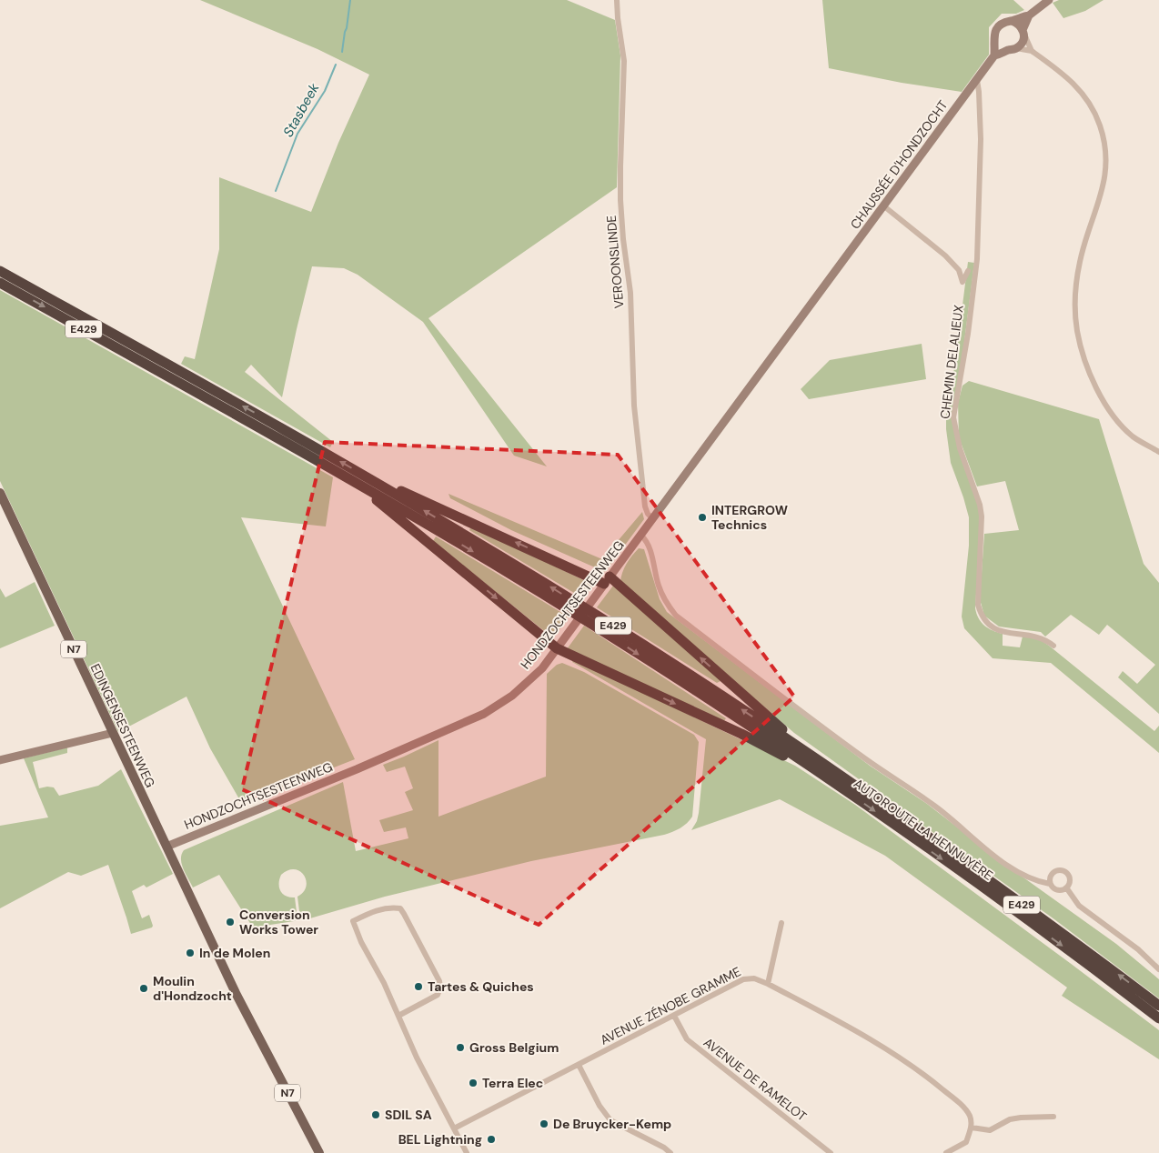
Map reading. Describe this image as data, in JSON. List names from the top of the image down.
{
  "streets": {
    "highway": ["E429", "AUTOROUTE LA HENNUYÈRE"],
    "main road": [
      "CHAUSSÉE D'HONDZOCHT",
      "HONDZOCHTSESTEENWEG",
      "N7",
      "EDINGENSESTEENWEG"
    ],
    "street": [
      "VEROONSLINDE",
      "CHEMIN DELALIEUX",
      "AVENUE ZÉNOBE GRAMME",
      "AVENUE DE RAMELOT"
    ]
  },
  "crossings": [
    ["CHAUSSÉE D'HONDZOCHT", "CHEMIN DELALIEUX"],
    ["CHAUSSÉE D'HONDZOCHT", "HONDZOCHTSESTEENWEG"],
    ["VEROONSLINDE", "HONDZOCHTSESTEENWEG"],
    ["E429", "AUTOROUTE LA HENNUYÈRE"],
    ["HONDZOCHTSESTEENWEG", "EDINGENSESTEENWEG"],
    ["AVENUE ZÉNOBE GRAMME", "AVENUE DE RAMELOT"]
  ],
  "water": ["Stasbeek"],
  "places": [
    "INTERGROW Technics",
    "Conversion Works Tower",
    "In de Molen",
    "Tartes & Quiches",
    "Moulin d'Hondzocht",
    "Gross Belgium",
    "Terra Elec",
    "SDIL SA",
    "De Bruycker-Kemp",
    "BEL Lightning"
  ]
}
